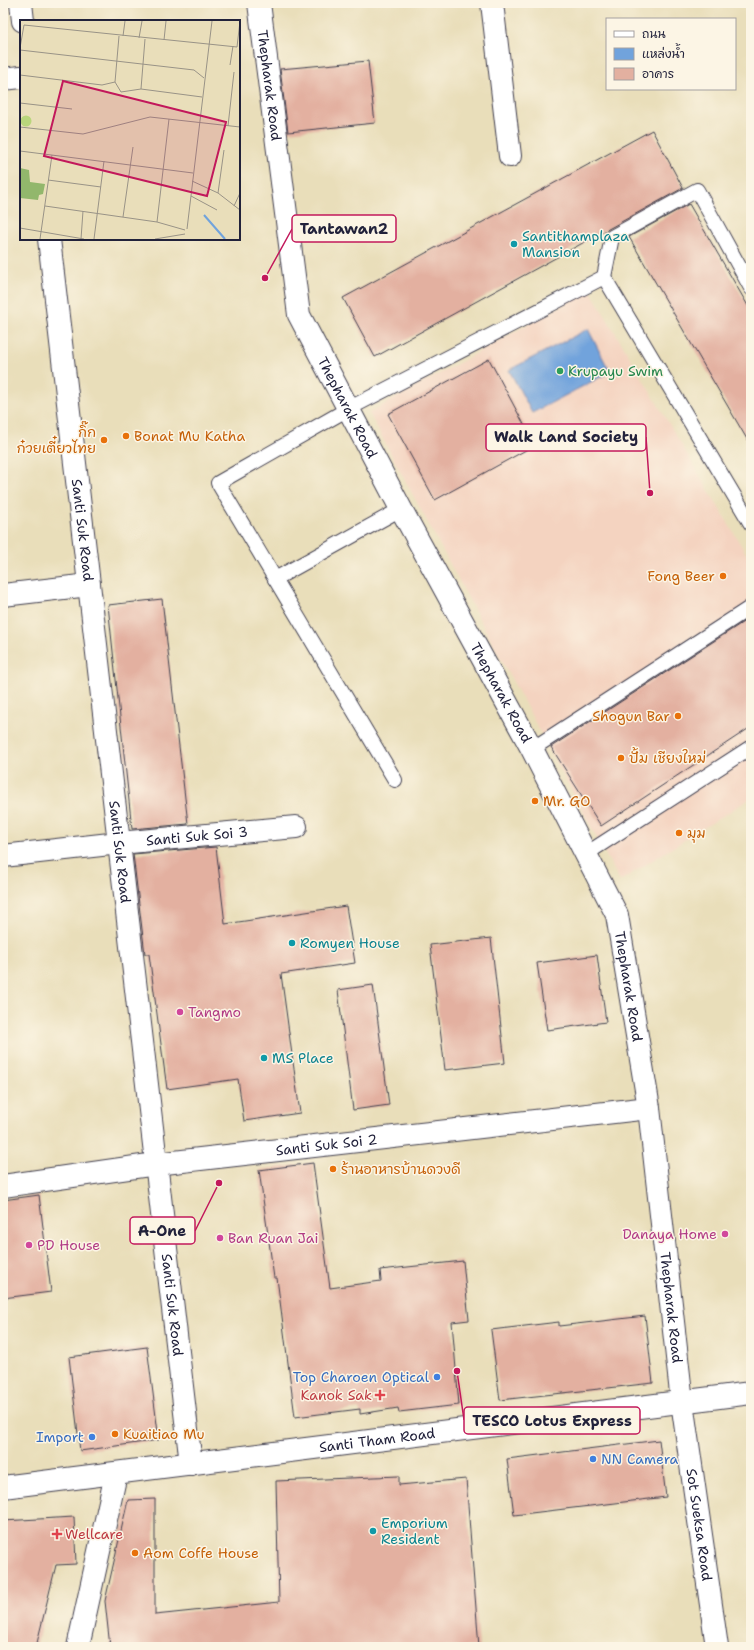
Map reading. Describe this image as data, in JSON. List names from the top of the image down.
{
  "streets": {
    "street": [
      "Thepharak Road",
      "Santi Suk Road",
      "Santi Suk Soi 3",
      "Santi Suk Soi 2",
      "Santi Tham Road",
      "Sot Sueksa Road"
    ]
  },
  "crossings": [
    ["Thepharak Road", "Santi Suk Soi 2"],
    ["Thepharak Road", "Santi Tham Road"],
    ["Thepharak Road", "Sot Sueksa Road"],
    ["Santi Suk Road", "Santi Suk Soi 3"],
    ["Santi Suk Road", "Santi Suk Soi 2"],
    ["Santi Suk Road", "Santi Tham Road"],
    ["Santi Tham Road", "Sot Sueksa Road"]
  ],
  "places": {
    "other": [
      "Santithamplaza Mansion",
      "Tantawan2",
      "Krupayu Swim",
      "Bonat Mu Katha",
      "กิ๊ก ก๋วยเตี๋ยวไทย",
      "Walk Land Society",
      "Fong Beer",
      "Shogun Bar",
      "ปั้ม เชียงใหม่",
      "Mr. GO",
      "มุม",
      "Romyen House",
      "Tangmo",
      "MS Place",
      "ร้านอาหารบ้านดวงดี",
      "A-One",
      "Danaya Home",
      "Ban Ruan Jai",
      "PD House",
      "TESCO Lotus Express",
      "Top Charoen Optical",
      "Kuaitiao Mu",
      "Import",
      "NN Camera",
      "Emporium Resident",
      "Aom Coffe House"
    ],
    "health": ["Kanok Sak", "Wellcare"]
  },
  "legend": ["ถนน", "แหล่งน้ำ", "อาคาร"]
}
